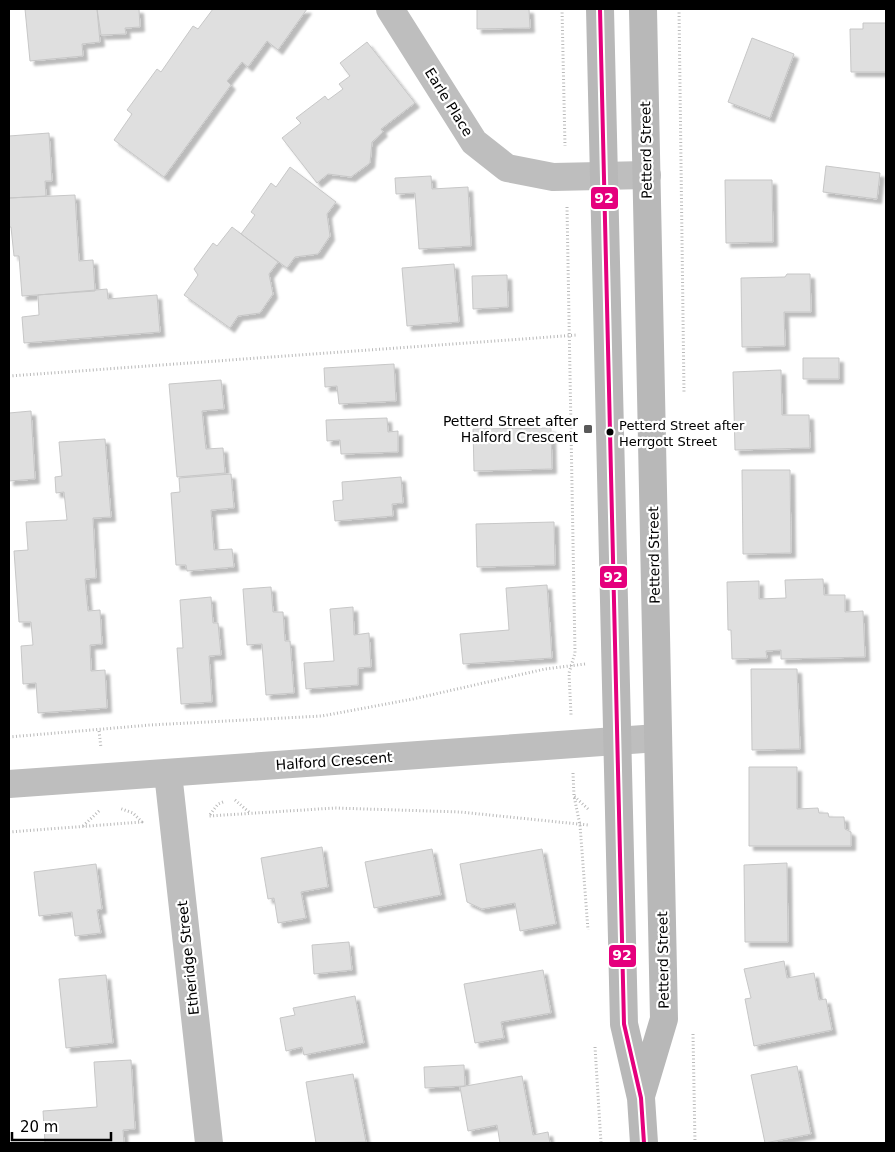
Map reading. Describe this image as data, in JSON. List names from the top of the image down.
{
  "streets": {
    "street": [
      "Earle Place",
      "Petterd Street",
      "Halford Crescent",
      "Etheridge Street"
    ]
  },
  "crossings": [
    ["Earle Place", "Petterd Street"],
    ["Petterd Street", "Halford Crescent"],
    ["Halford Crescent", "Etheridge Street"]
  ],
  "places": {
    "transit": ["Petterd Street after Halford Crescent"],
    "other": ["Petterd Street after Herrgott Street"]
  },
  "lines": ["transit line 92"],
  "scale_bar": "20 m"
}
